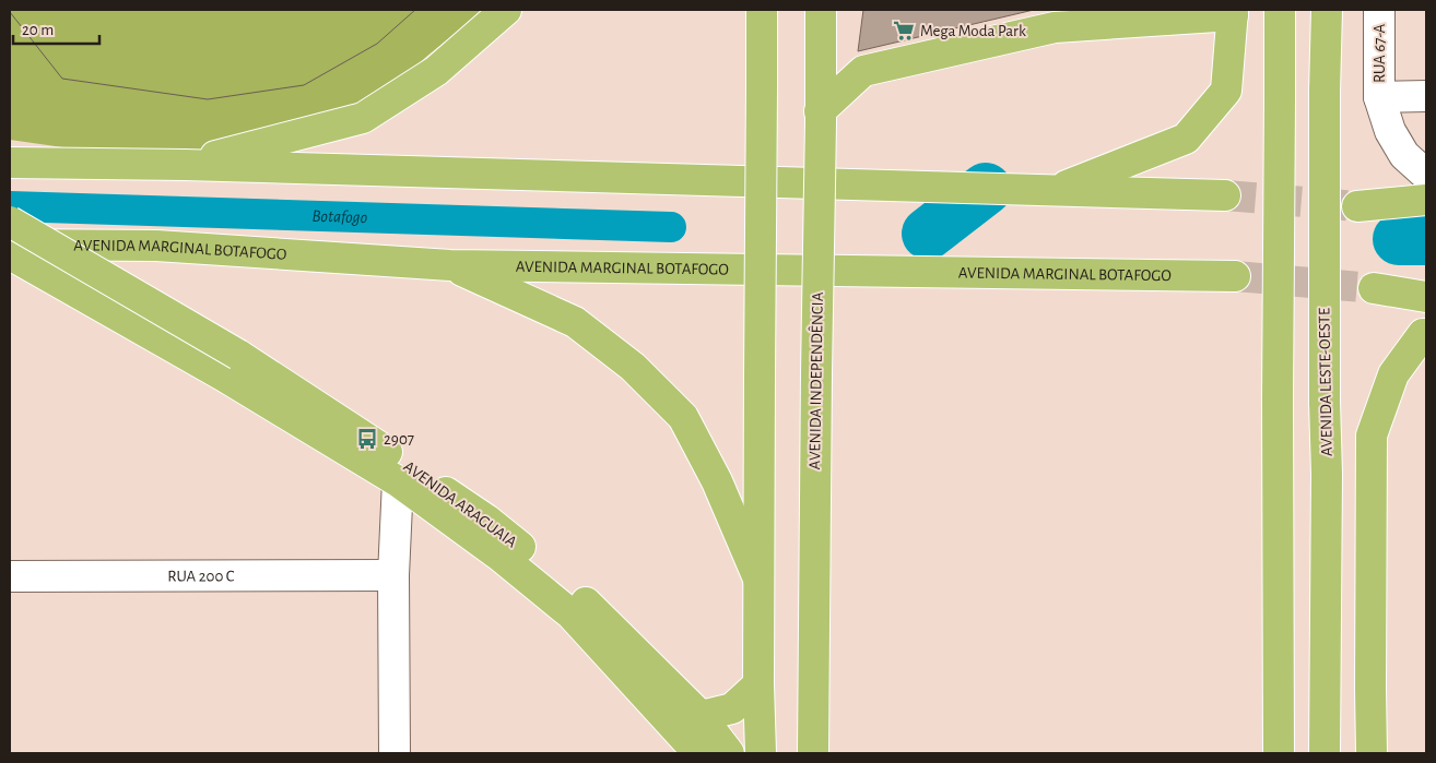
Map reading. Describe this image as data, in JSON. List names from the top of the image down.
{
  "streets": {
    "main road": [
      "AVENIDA MARGINAL BOTAFOGO",
      "AVENIDA INDEPENDÊNCIA",
      "AVENIDA LESTE-OESTE",
      "AVENIDA ARAGUAIA"
    ],
    "street": ["RUA 67-A", "RUA 200 C"]
  },
  "water": ["Botafogo"],
  "places": {
    "supermarket": ["Mega Moda Park"],
    "bus stop": ["2907"]
  },
  "scale_bar": "20 m"
}
